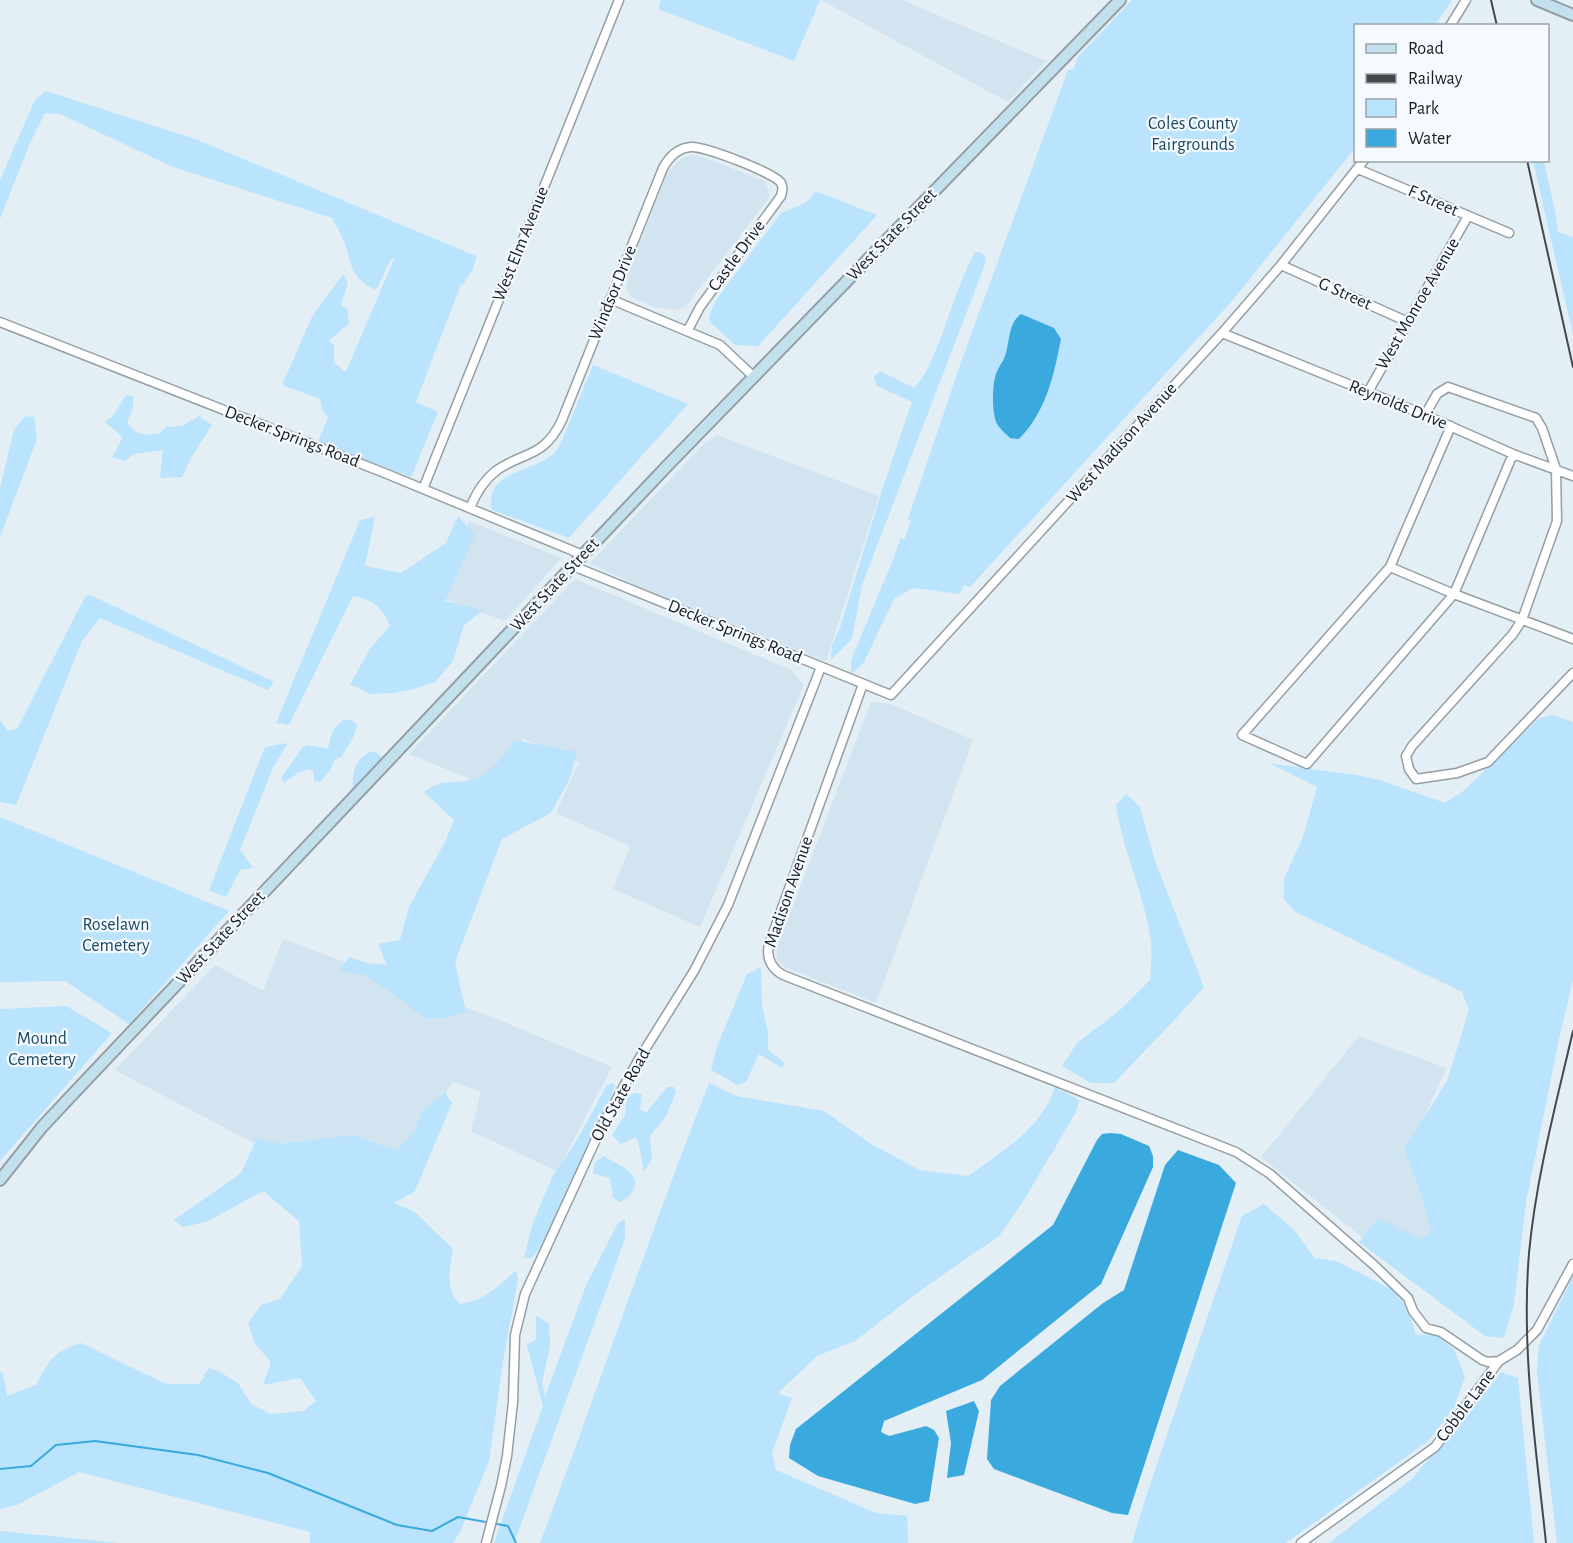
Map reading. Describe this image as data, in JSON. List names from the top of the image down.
{
  "streets": {
    "street": [
      "F Street",
      "West State Street",
      "West Elm Avenue",
      "Castle Drive",
      "Windsor Drive",
      "G Street",
      "West Monroe Avenue",
      "Reynolds Drive",
      "Decker Springs Road",
      "West Madison Avenue",
      "Madison Avenue",
      "Old State Road",
      "Cobble Lane"
    ]
  },
  "crossings": [
    ["F Street", "West Monroe Avenue"],
    ["F Street", "West Madison Avenue"],
    ["West State Street", "Decker Springs Road"],
    ["West Elm Avenue", "Decker Springs Road"],
    ["Castle Drive", "Windsor Drive"],
    ["Windsor Drive", "Decker Springs Road"],
    ["G Street", "West Monroe Avenue"],
    ["G Street", "West Madison Avenue"],
    ["West Monroe Avenue", "Reynolds Drive"],
    ["Reynolds Drive", "West Madison Avenue"],
    ["Decker Springs Road", "West Madison Avenue"],
    ["Decker Springs Road", "Madison Avenue"],
    ["Decker Springs Road", "Old State Road"],
    ["West Madison Avenue", "Madison Avenue"],
    ["Madison Avenue", "Cobble Lane"]
  ],
  "parks": ["Coles County Fairgrounds", "Roselawn Cemetery", "Mound Cemetery"],
  "legend": [
    "Road",
    "Railway",
    "Park",
    "Water"
  ]
}
